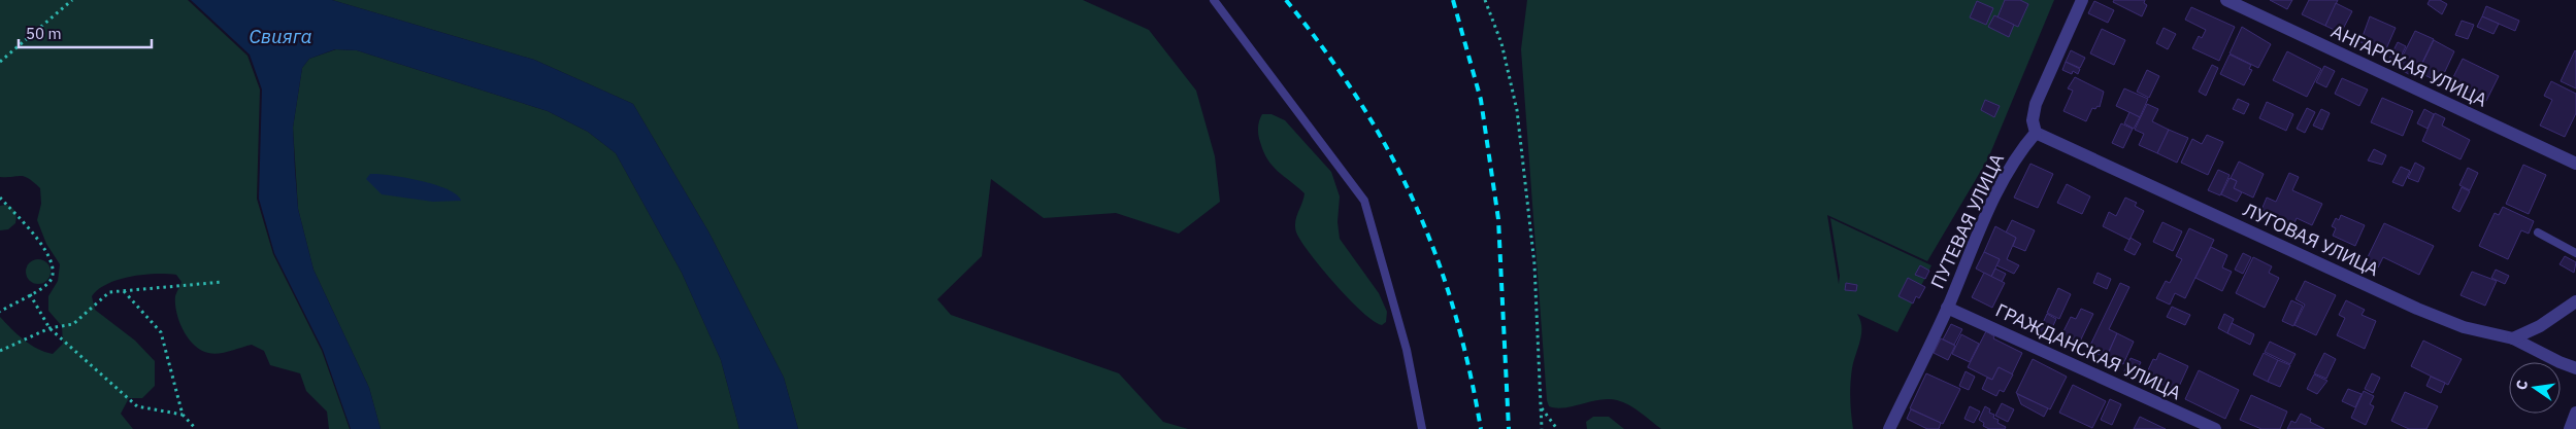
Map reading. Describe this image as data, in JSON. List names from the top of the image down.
{
  "streets": {
    "street": [
      "АНГАРСКАЯ УЛИЦА",
      "ПУТЕВАЯ УЛИЦА",
      "ЛУГОВАЯ УЛИЦА",
      "ГРАЖДАНСКАЯ УЛИЦА"
    ]
  },
  "crossings": [
    ["ПУТЕВАЯ УЛИЦА", "ЛУГОВАЯ УЛИЦА"],
    ["ПУТЕВАЯ УЛИЦА", "ГРАЖДАНСКАЯ УЛИЦА"]
  ],
  "water": ["Свияга"],
  "scale_bar": "50 m",
  "north": "left"
}
